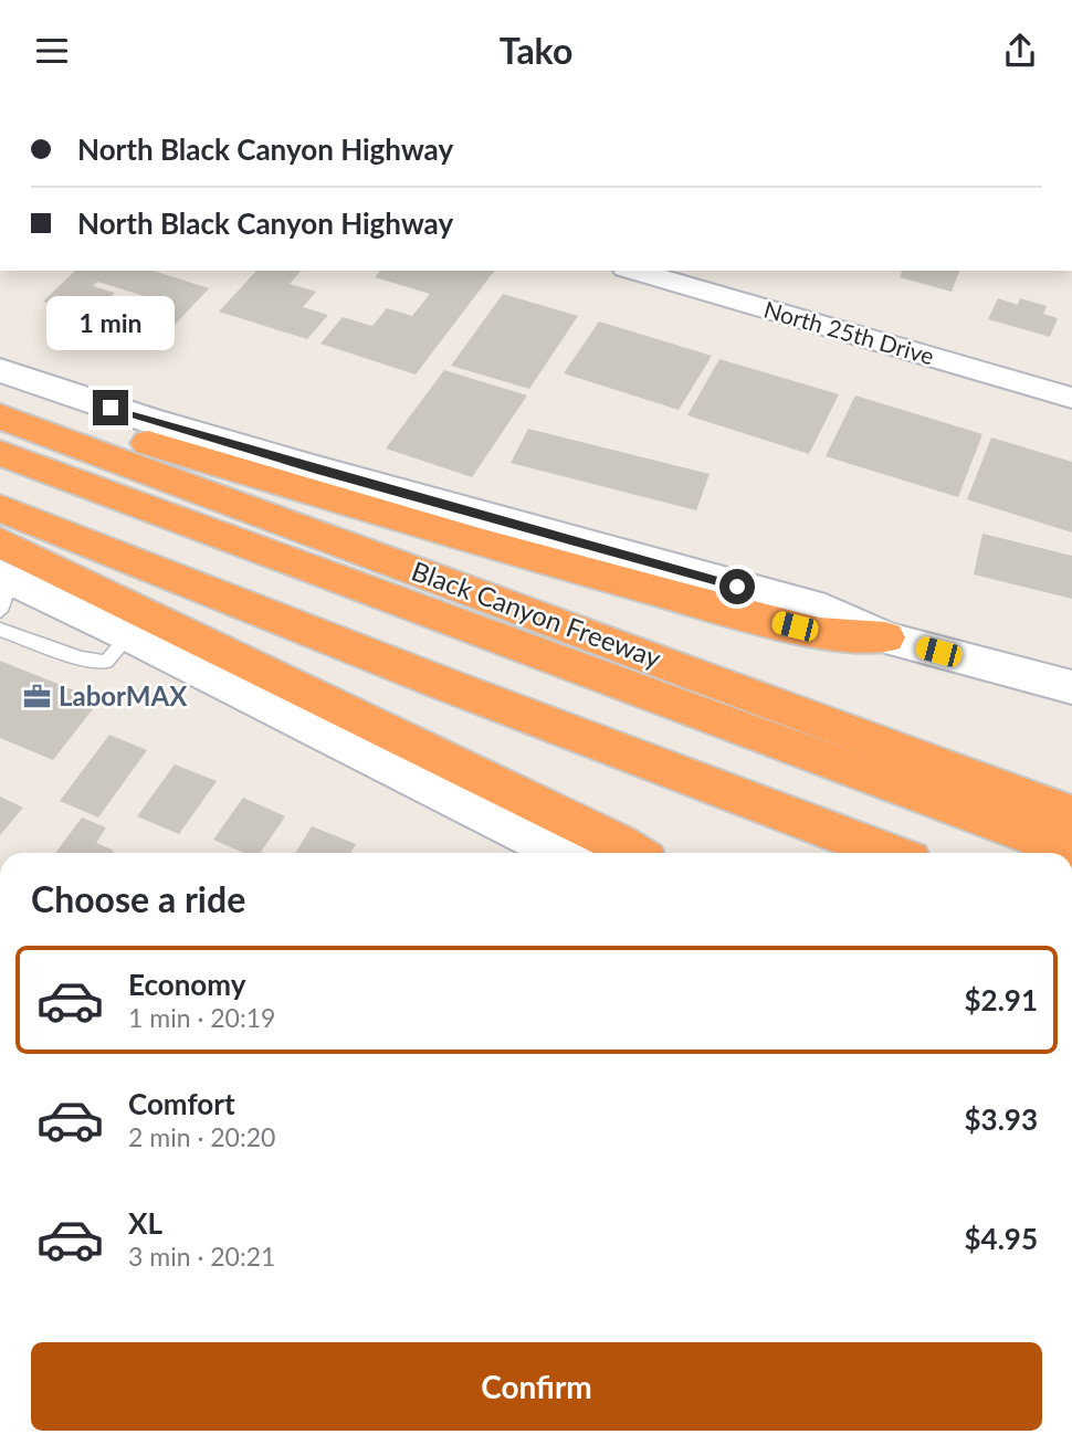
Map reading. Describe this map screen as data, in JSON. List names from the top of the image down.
{
  "streets": {
    "highway": ["Black Canyon Freeway"],
    "street": ["North 25th Drive"]
  },
  "places": {
    "office": ["LaborMAX"]
  },
  "page": {
    "header": "Tako",
    "banner": ["North Black Canyon Highway", "North Black Canyon Highway"],
    "bubble": "1 min",
    "heading": "Choose a ride",
    "list": [
      {
        "name": "Economy",
        "note": "1 min · 20:19",
        "value": "$2.91"
      },
      {
        "name": "Comfort",
        "note": "2 min · 20:20",
        "value": "$3.93"
      },
      {
        "name": "XL",
        "note": "3 min · 20:21",
        "value": "$4.95"
      }
    ],
    "buttons": "Confirm"
  }
}
